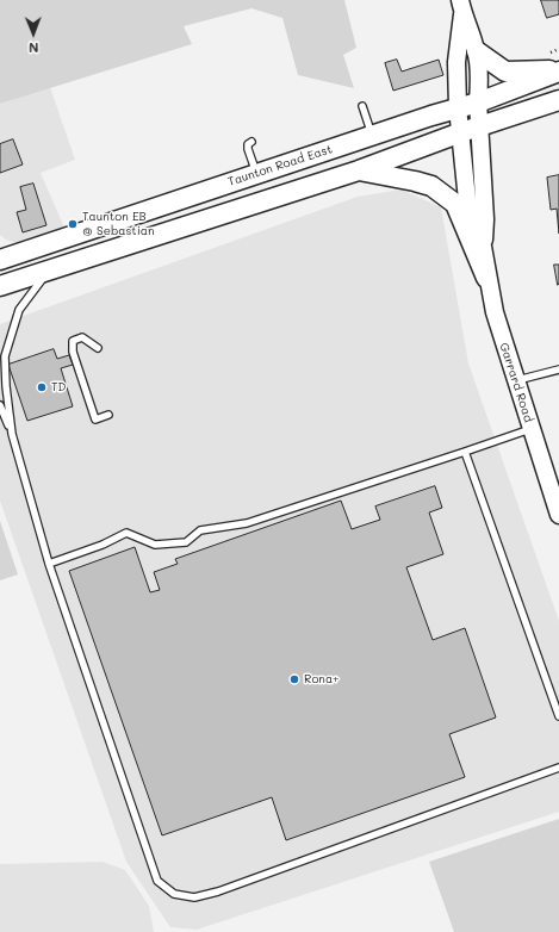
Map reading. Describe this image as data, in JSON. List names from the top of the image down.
{
  "streets": {
    "main road": ["Taunton Road East"],
    "street": ["Garrard Road"]
  },
  "crossings": [
    ["Taunton Road East", "Garrard Road"]
  ],
  "places": ["Taunton EB @ Sebastian", "TD", "Rona+"],
  "north": "bottom"
}
